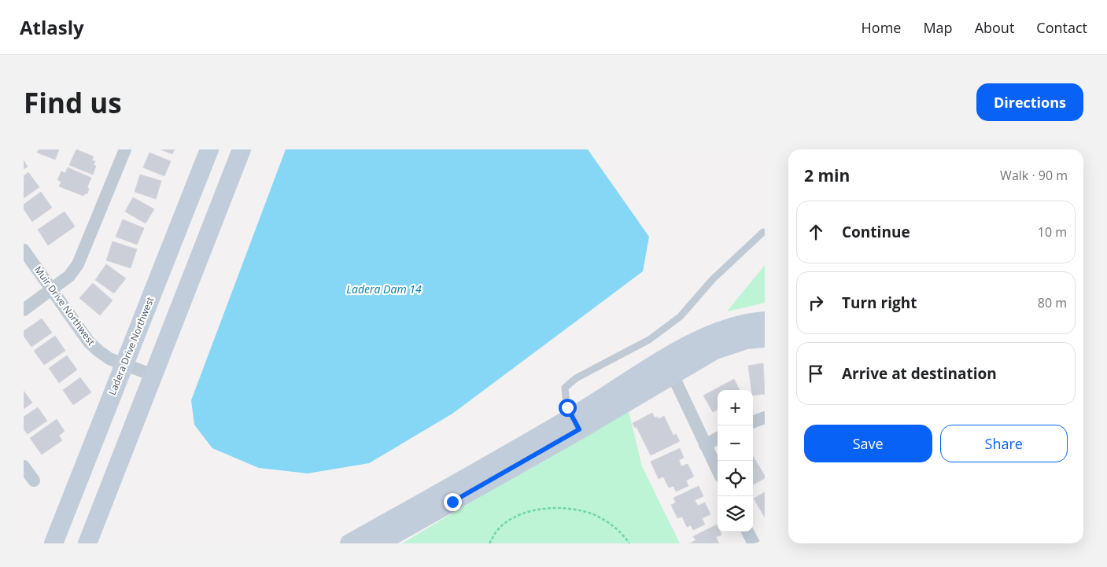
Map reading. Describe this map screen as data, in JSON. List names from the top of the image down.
{
  "streets": {
    "street": ["Muir Drive Northwest", "Ladera Drive Northwest"]
  },
  "crossings": [
    ["Muir Drive Northwest", "Ladera Drive Northwest"]
  ],
  "water": ["Ladera Dam 14"],
  "page": {
    "header": "Atlasly",
    "nav": [
      "Home",
      "Map",
      "About",
      "Contact"
    ],
    "buttons": [
      "Directions",
      ["Save", "Share"]
    ],
    "title": "Find us",
    "heading": ["2 min", "Walk · 90 m"],
    "list": [
      ["Continue", "10 m"],
      ["Turn right", "80 m"],
      "Arrive at destination"
    ],
    "map_buttons": ["+", "−"]
  }
}
